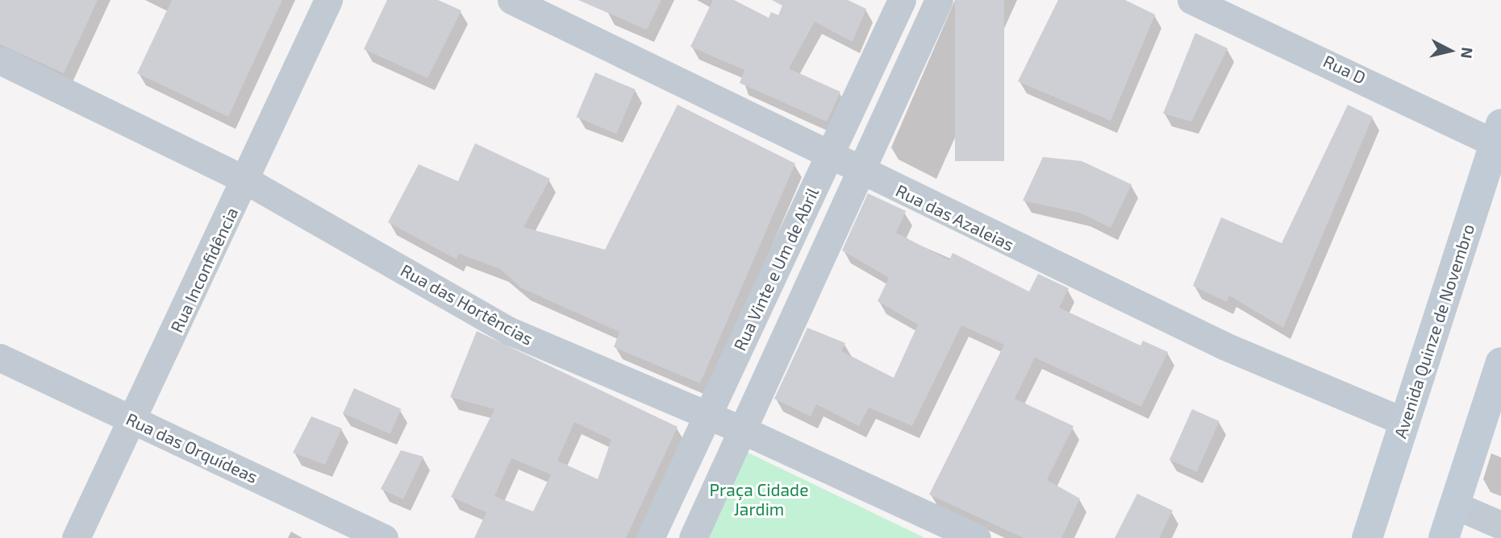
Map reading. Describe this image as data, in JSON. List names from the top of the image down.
{
  "streets": {
    "main road": ["Avenida Quinze de Novembro"],
    "street": [
      "Rua D",
      "Rua das Azaleias",
      "Rua Vinte e Um de Abril",
      "Rua Inconfidência",
      "Rua das Hortências",
      "Rua das Orquídeas"
    ]
  },
  "crossings": [
    ["Rua D", "Avenida Quinze de Novembro"],
    ["Rua das Azaleias", "Rua Vinte e Um de Abril"],
    ["Rua das Azaleias", "Avenida Quinze de Novembro"],
    ["Rua Vinte e Um de Abril", "Rua das Hortências"],
    ["Rua Inconfidência", "Rua das Hortências"],
    ["Rua Inconfidência", "Rua das Orquídeas"]
  ],
  "parks": ["Praça Cidade Jardim"],
  "north": "right"
}
